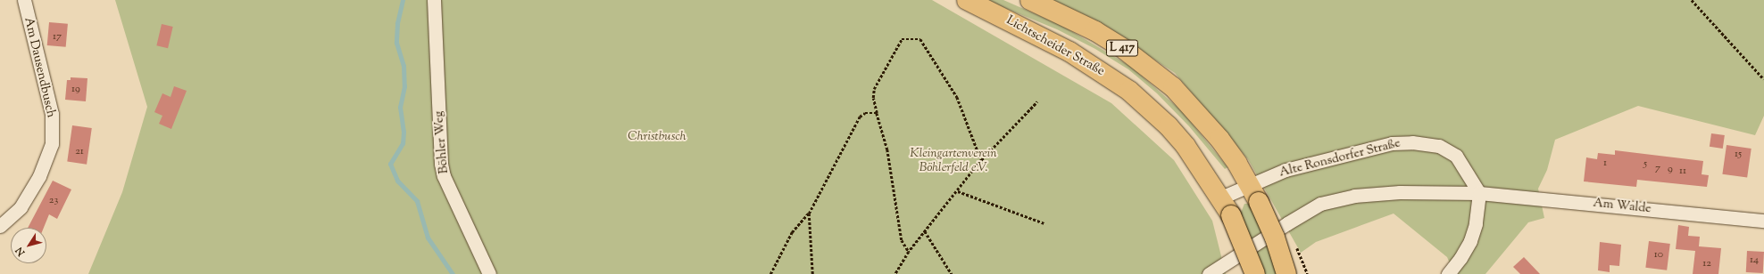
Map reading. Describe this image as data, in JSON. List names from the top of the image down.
{
  "streets": {
    "main road": ["Lichtscheider Straße", "L 417"],
    "street": [
      "Am Dausendbusch",
      "Böhler Weg",
      "Alte Ronsdorfer Straße",
      "Am Walde"
    ]
  },
  "crossings": [
    ["Lichtscheider Straße", "Alte Ronsdorfer Straße"],
    ["L 417", "Alte Ronsdorfer Straße"],
    ["Alte Ronsdorfer Straße", "Am Walde"]
  ],
  "parks": ["Christbusch", "Kleingartenverein Böhlerfeld e.V."],
  "house_numbers": [
    "17",
    "19",
    "21",
    "15",
    "1",
    "5",
    "7",
    "9",
    "11",
    "23",
    "10",
    "14",
    "12"
  ],
  "north": "bottom left"
}
